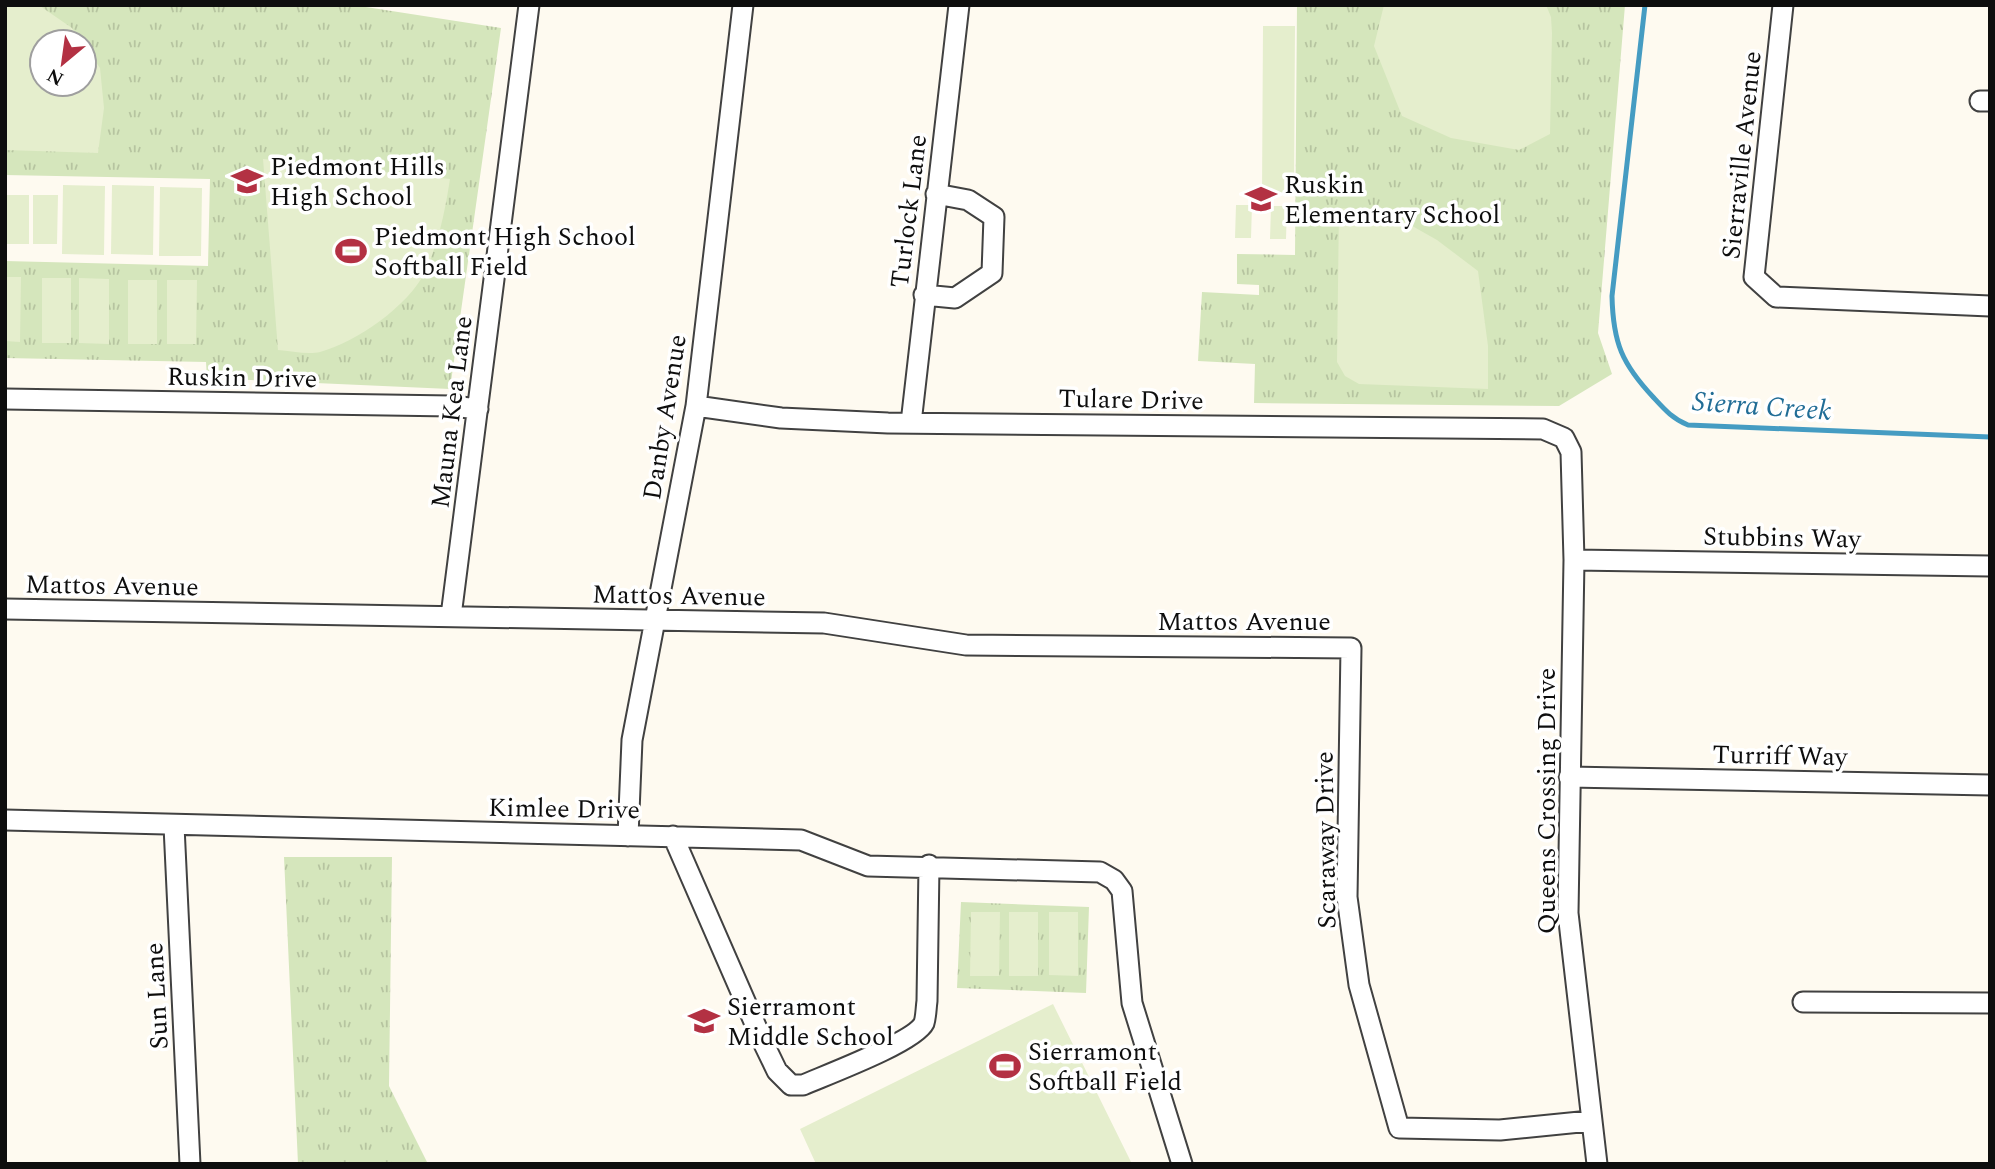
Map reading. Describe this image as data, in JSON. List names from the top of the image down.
{
  "streets": {
    "street": [
      "Sierraville Avenue",
      "Turlock Lane",
      "Ruskin Drive",
      "Tulare Drive",
      "Mauna Kea Lane",
      "Danby Avenue",
      "Stubbins Way",
      "Mattos Avenue",
      "Turriff Way",
      "Queens Crossing Drive",
      "Kimlee Drive",
      "Scaraway Drive",
      "Sun Lane"
    ]
  },
  "crossings": [
    ["Turlock Lane", "Tulare Drive"],
    ["Ruskin Drive", "Mauna Kea Lane"],
    ["Tulare Drive", "Danby Avenue"],
    ["Tulare Drive", "Queens Crossing Drive"],
    ["Mauna Kea Lane", "Mattos Avenue"],
    ["Danby Avenue", "Mattos Avenue"],
    ["Danby Avenue", "Kimlee Drive"],
    ["Stubbins Way", "Queens Crossing Drive"],
    ["Mattos Avenue", "Scaraway Drive"],
    ["Turriff Way", "Queens Crossing Drive"],
    ["Queens Crossing Drive", "Scaraway Drive"],
    ["Kimlee Drive", "Sun Lane"]
  ],
  "water": ["Sierra Creek"],
  "places": {
    "school or university": ["Piedmont Hills High School", "Ruskin Elementary School", "Sierramont Middle School"],
    "sports": ["Piedmont High School Softball Field", "Sierramont Softball Field"]
  },
  "north": "bottom left"
}
